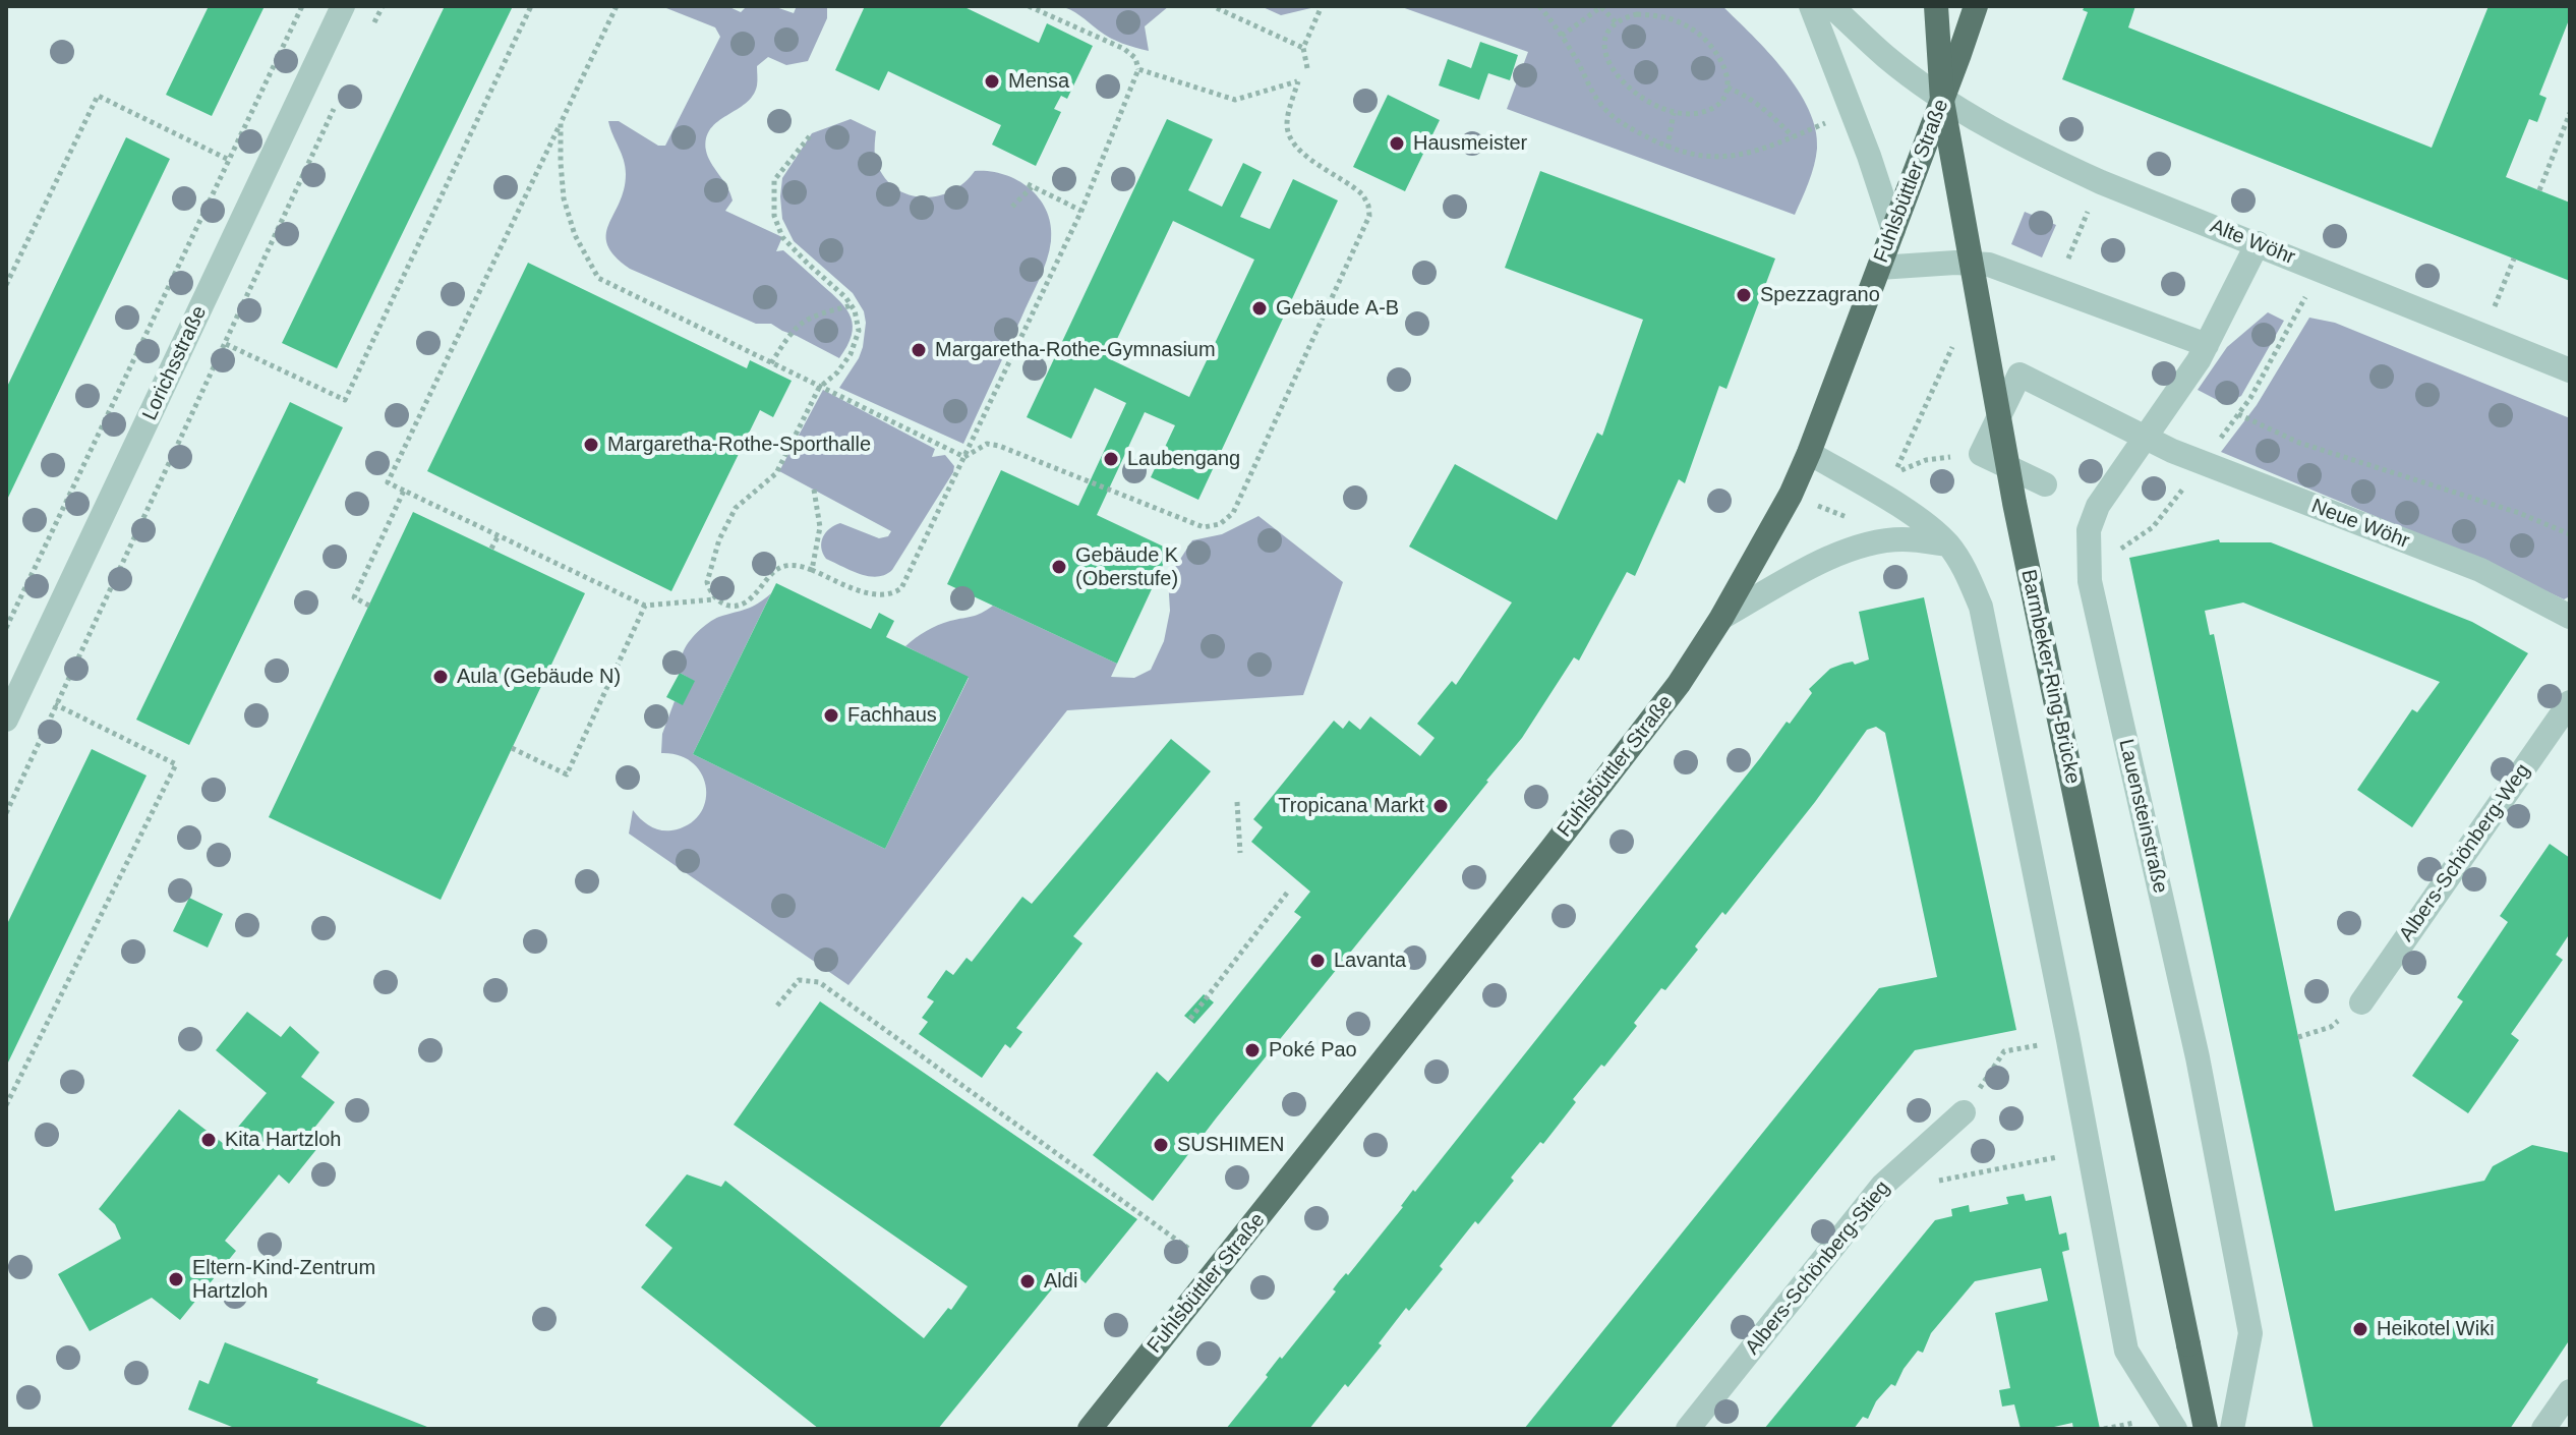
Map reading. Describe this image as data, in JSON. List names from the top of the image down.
{
  "streets": {
    "main road": ["Fuhlsbüttler Straße", "Barmbeker-Ring-Brücke"],
    "street": [
      "Alte Wöhr",
      "Lorichsstraße",
      "Neue Wöhr",
      "Lauensteinstraße",
      "Albers-Schönberg-Weg",
      "Albers-Schönberg-Stieg"
    ]
  },
  "crossings": [
    ["Fuhlsbüttler Straße", "Alte Wöhr"],
    ["Alte Wöhr", "Lauensteinstraße"],
    ["Neue Wöhr", "Lauensteinstraße"]
  ],
  "places": [
    "Mensa",
    "Hausmeister",
    "Spezzagrano",
    "Gebäude A-B",
    "Margaretha-Rothe-Gymnasium",
    "Margaretha-Rothe-Sporthalle",
    "Laubengang",
    "Gebäude K (Oberstufe)",
    "Aula (Gebäude N)",
    "Fachhaus",
    "Tropicana Markt",
    "Lavanta",
    "Poké Pao",
    "Kita Hartzloh",
    "SUSHIMEN",
    "Eltern-Kind-Zentrum Hartzloh",
    "Aldi",
    "Heikotel Wiki"
  ]
}
